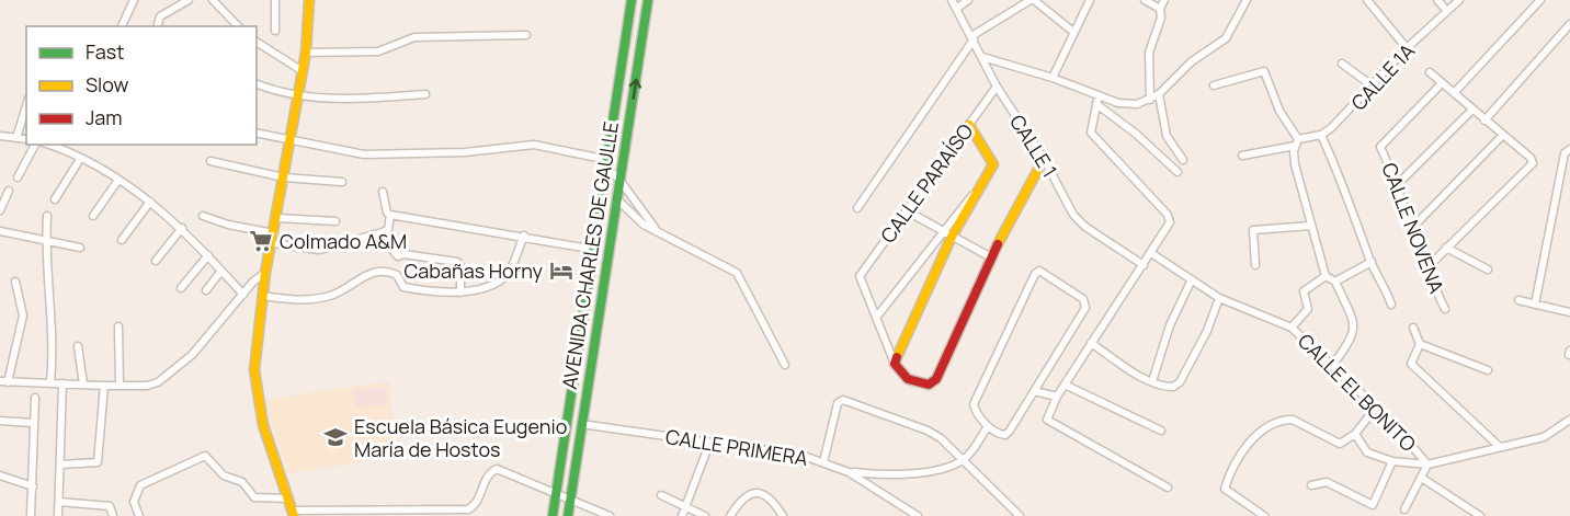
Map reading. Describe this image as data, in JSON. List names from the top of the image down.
{
  "streets": {
    "street": [
      "CALLE 1A",
      "CALLE 1",
      "CALLE PARAÍSO",
      "CALLE NOVENA",
      "AVENIDA CHARLES DE GAULLE",
      "CALLE EL BONITO",
      "CALLE PRIMERA"
    ]
  },
  "crossings": [
    ["CALLE 1", "CALLE PARAÍSO"],
    ["AVENIDA CHARLES DE GAULLE", "CALLE PRIMERA"]
  ],
  "places": {
    "supermarket": ["Colmado A&M"],
    "hotel": ["Cabañas Horny"],
    "school or university": ["Escuela Básica Eugenio María de Hostos"]
  },
  "legend": ["Fast", "Slow", "Jam"]
}
